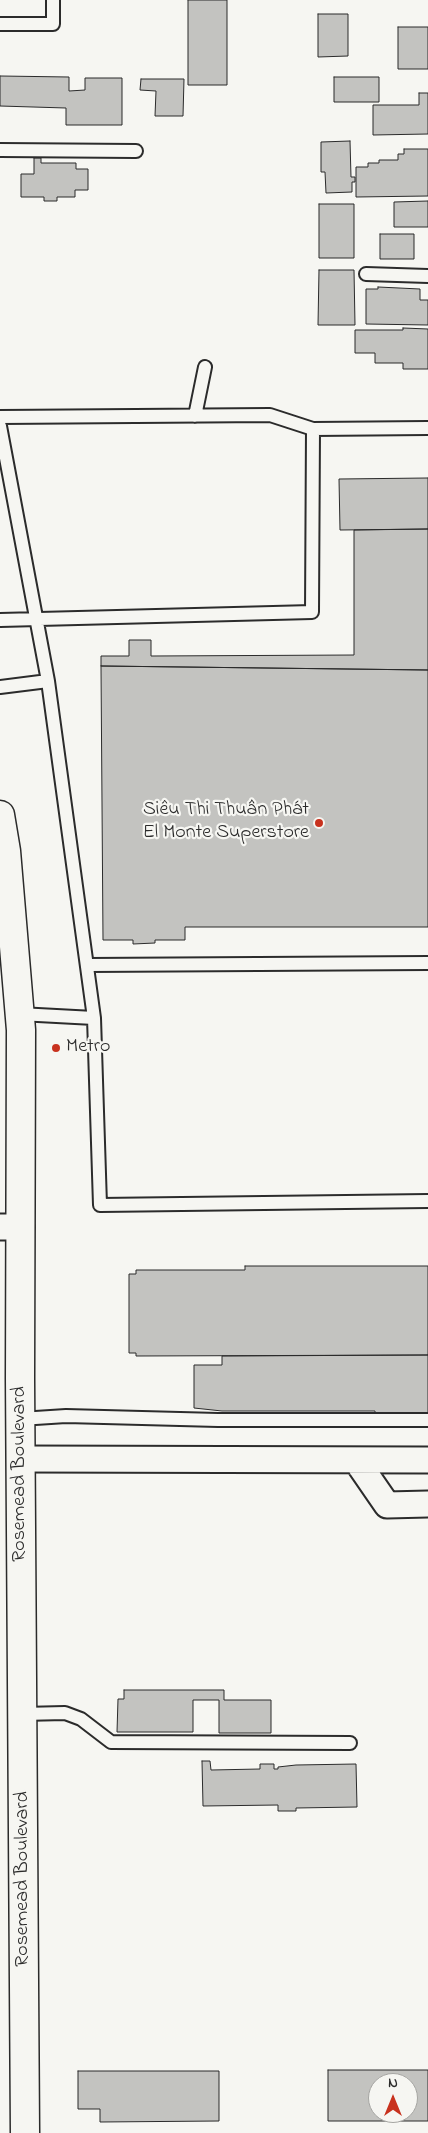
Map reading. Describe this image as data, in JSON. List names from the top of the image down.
{
  "streets": {
    "main road": ["Rosemead Boulevard"]
  },
  "places": ["Siêu Thi Thuân Phát El Monte Superstore", "Metro"],
  "north": "top"
}
